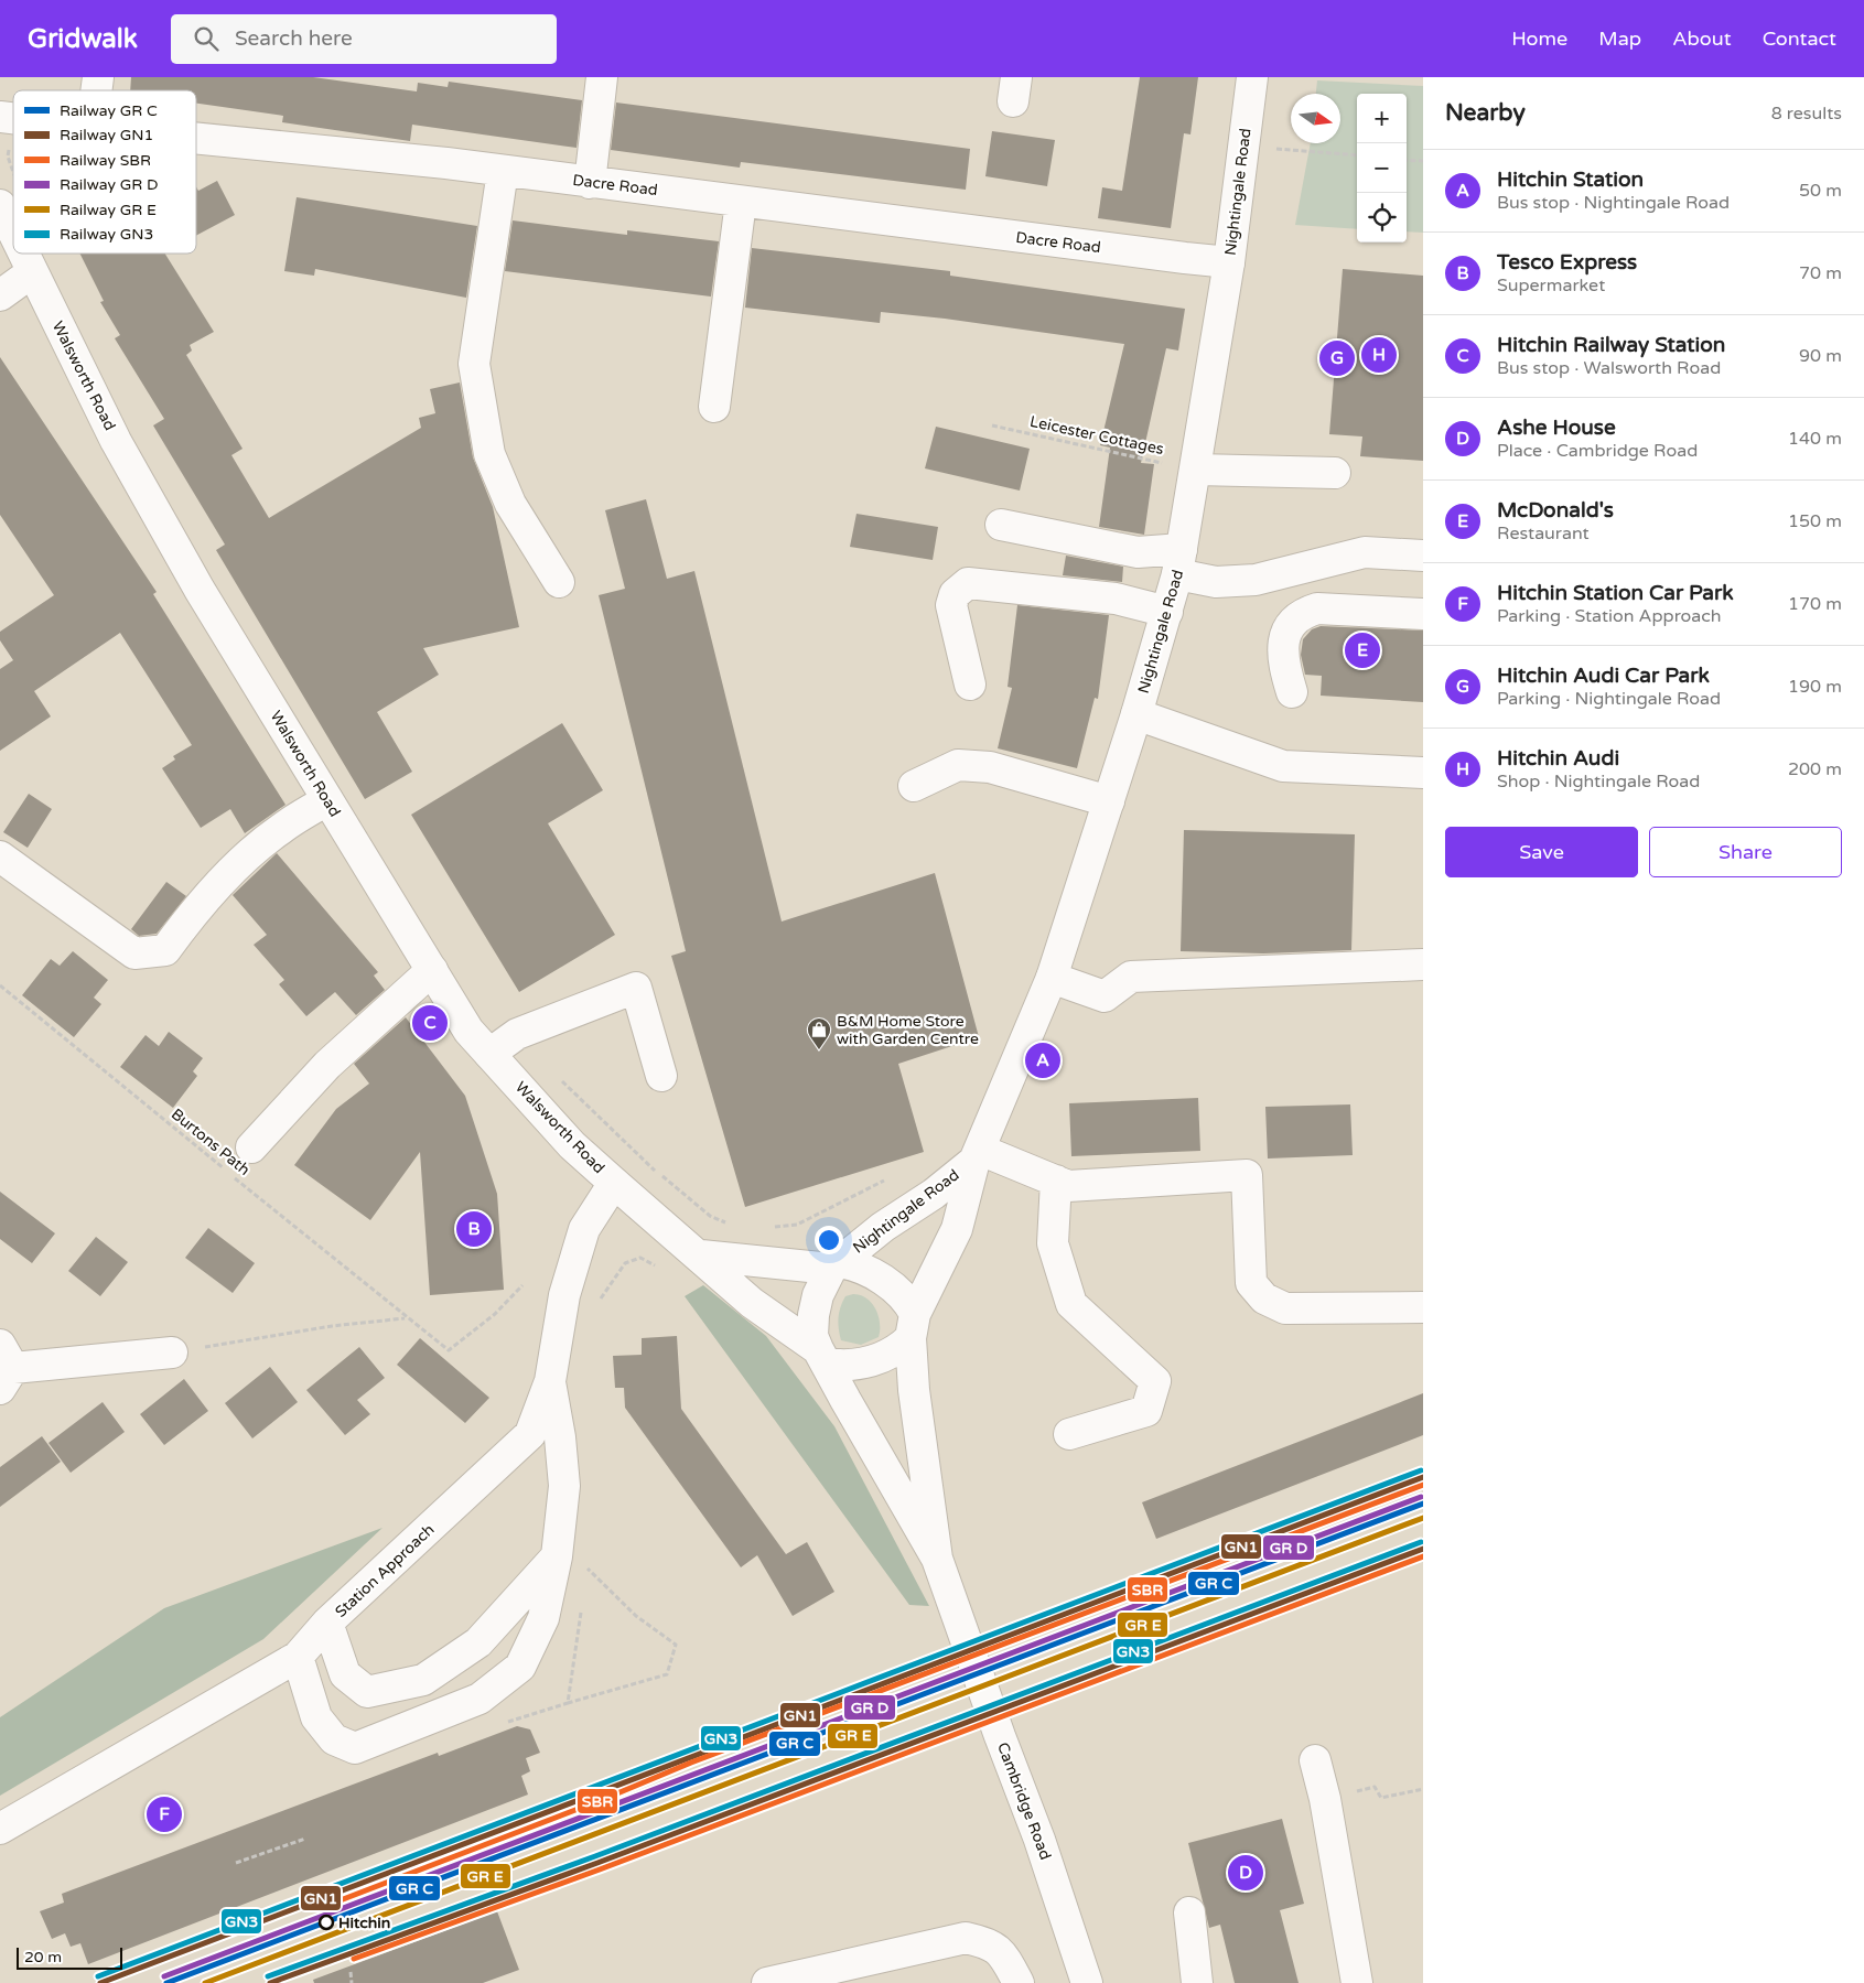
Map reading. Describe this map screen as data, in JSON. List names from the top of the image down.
{
  "streets": {
    "main road": [
      "Dacre Road",
      "Nightingale Road",
      "Walsworth Road",
      "Station Approach",
      "Cambridge Road"
    ],
    "path": ["Leicester Cottages", "Burtons Path"]
  },
  "crossings": [
    ["Dacre Road", "Nightingale Road"],
    ["Nightingale Road", "Walsworth Road"],
    ["Nightingale Road", "Leicester Cottages"],
    ["Nightingale Road", "Cambridge Road"],
    ["Walsworth Road", "Station Approach"],
    ["Walsworth Road", "Cambridge Road"]
  ],
  "places": {
    "shop": ["B&M Home Store with Garden Centre"],
    "other": ["Hitchin"]
  },
  "lines": ["rail line GN3", "rail line GN1", "rail line SBR"],
  "legend": [
    "Railway GR C",
    "Railway GN1",
    "Railway SBR",
    "Railway GR D",
    "Railway GR E",
    "Railway GN3"
  ],
  "scale_bar": "20 m",
  "north": "right",
  "page": {
    "header": "Gridwalk",
    "search": "Search here",
    "nav": [
      "Home",
      "Map",
      "About",
      "Contact"
    ],
    "heading": ["Nearby", "8 results"],
    "map_buttons": ["+", "−"],
    "list": [
      {
        "mark": "A",
        "name": "Hitchin Station",
        "note": "Bus stop · Nightingale Road",
        "value": "50 m"
      },
      {
        "mark": "B",
        "name": "Tesco Express",
        "note": "Supermarket",
        "value": "70 m"
      },
      {
        "mark": "C",
        "name": "Hitchin Railway Station",
        "note": "Bus stop · Walsworth Road",
        "value": "90 m"
      },
      {
        "mark": "D",
        "name": "Ashe House",
        "note": "Place · Cambridge Road",
        "value": "140 m"
      },
      {
        "mark": "E",
        "name": "McDonald's",
        "note": "Restaurant",
        "value": "150 m"
      },
      {
        "mark": "F",
        "name": "Hitchin Station Car Park",
        "note": "Parking · Station Approach",
        "value": "170 m"
      },
      {
        "mark": "G",
        "name": "Hitchin Audi Car Park",
        "note": "Parking · Nightingale Road",
        "value": "190 m"
      },
      {
        "mark": "H",
        "name": "Hitchin Audi",
        "note": "Shop · Nightingale Road",
        "value": "200 m"
      }
    ],
    "pins": [
      "H",
      "G",
      "E",
      "C",
      "A",
      "B",
      "F",
      "D"
    ],
    "buttons": ["Save", "Share"],
    "scale": "20 m"
  }
}
